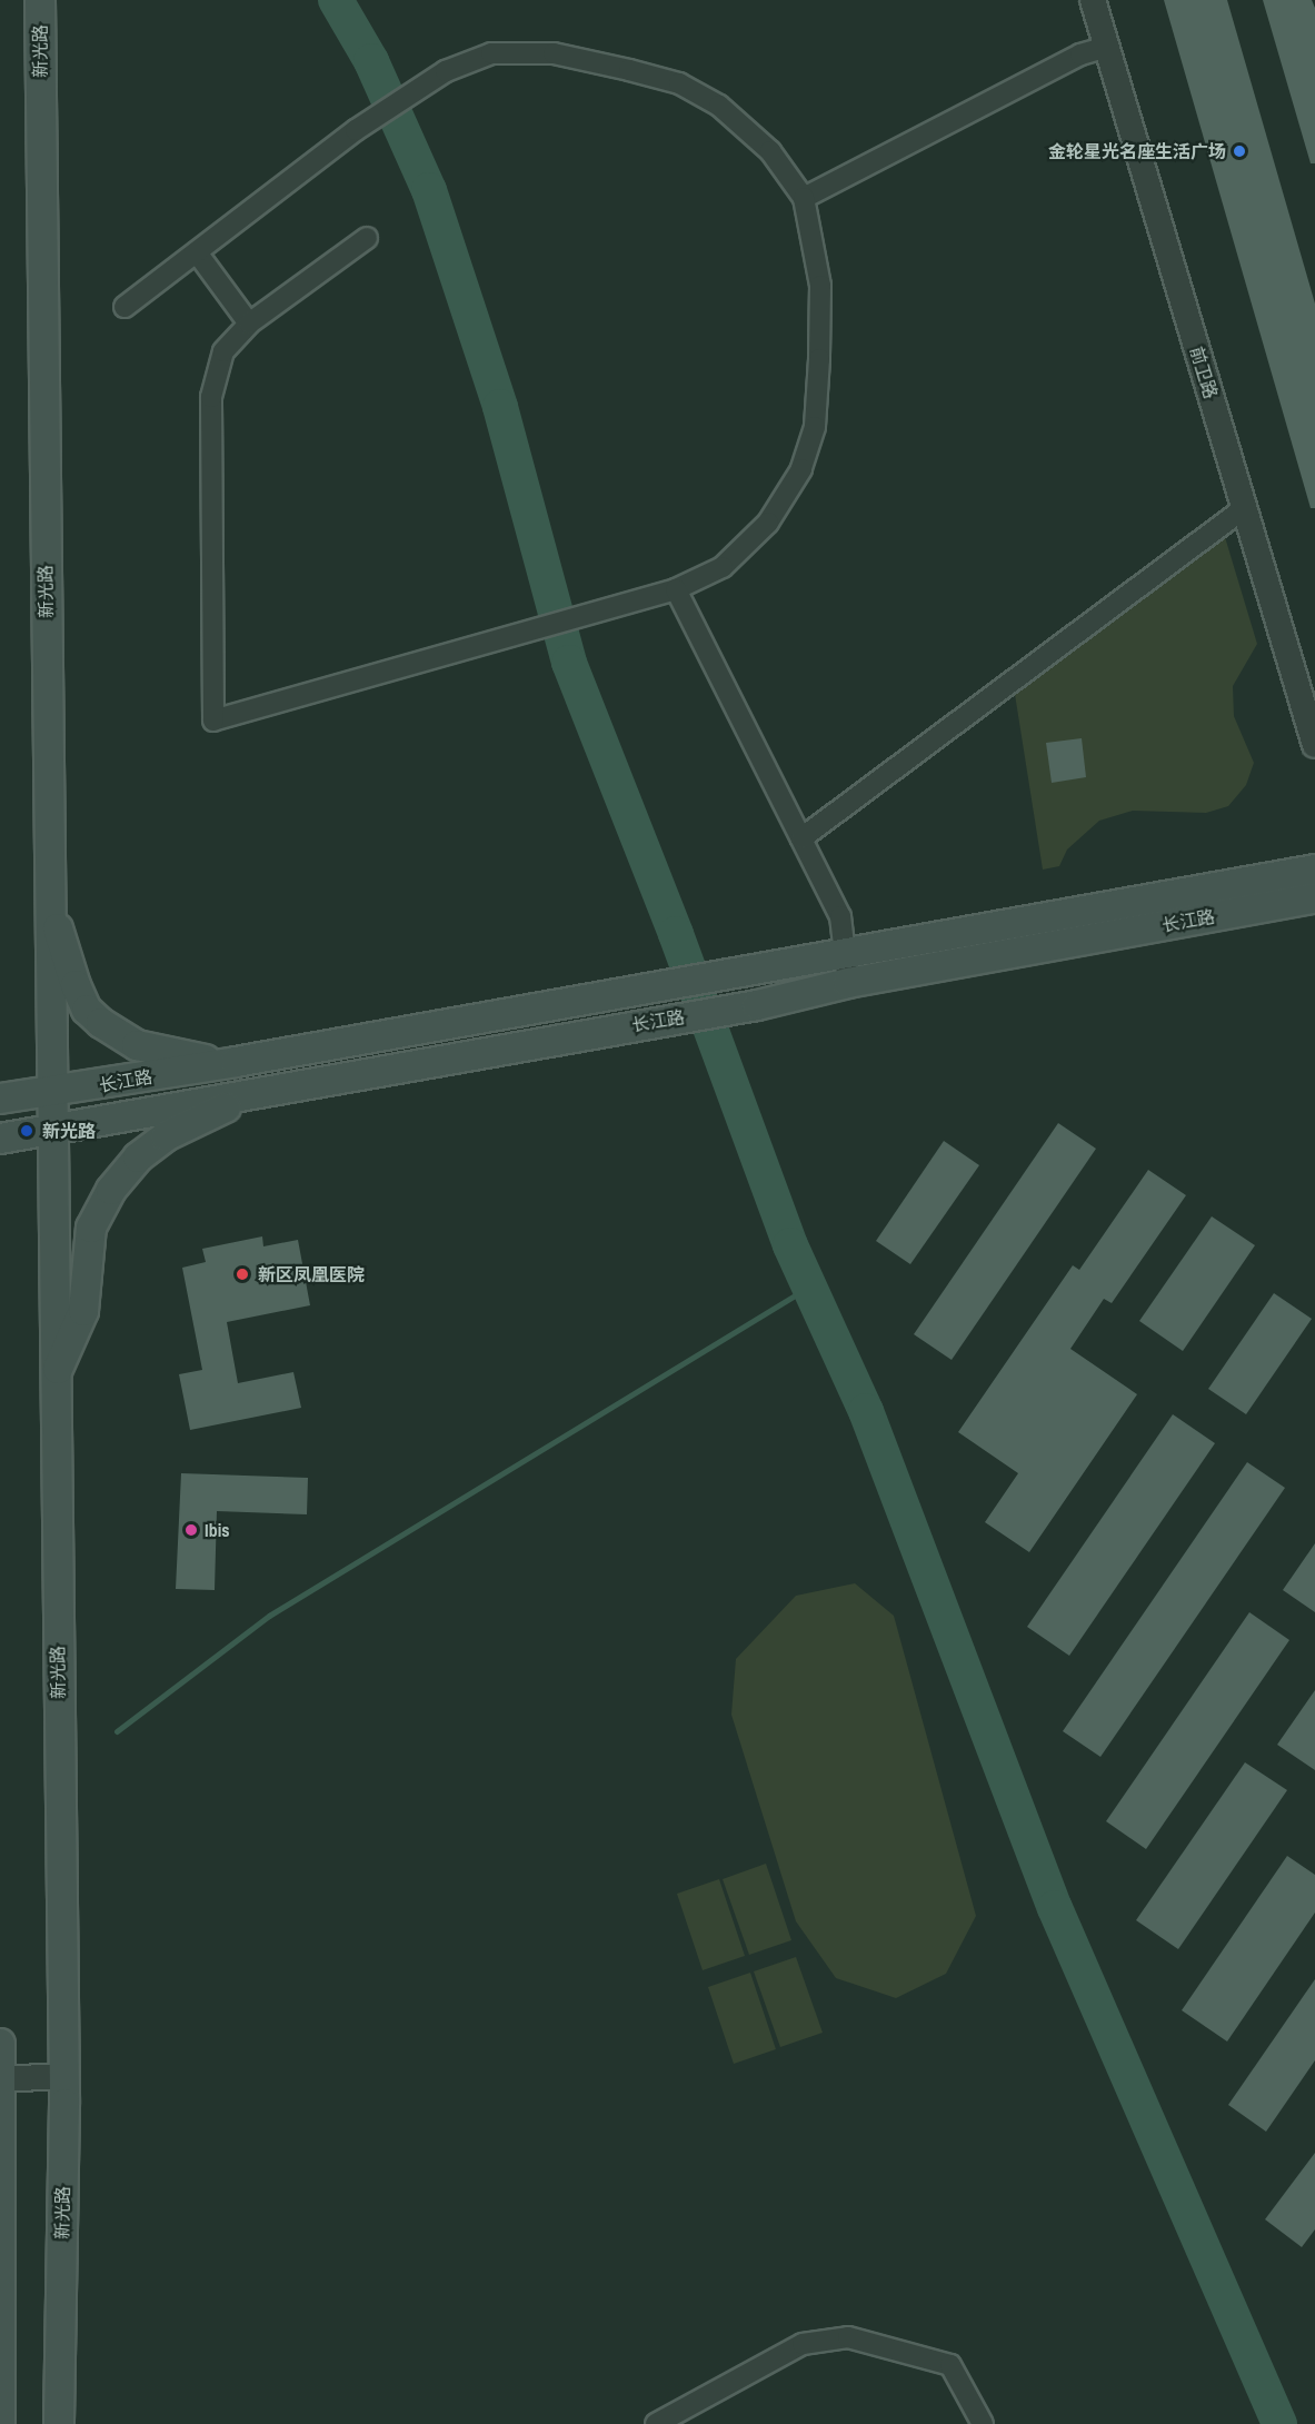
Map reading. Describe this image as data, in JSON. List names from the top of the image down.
{
  "streets": {
    "main road": ["新光路", "长江路"],
    "street": ["前卫路"]
  },
  "crossings": [
    ["新光路", "长江路"]
  ],
  "places": [
    "金轮星光名座生活广场",
    "新光路",
    "新区凤凰医院",
    "Ibis"
  ]
}
